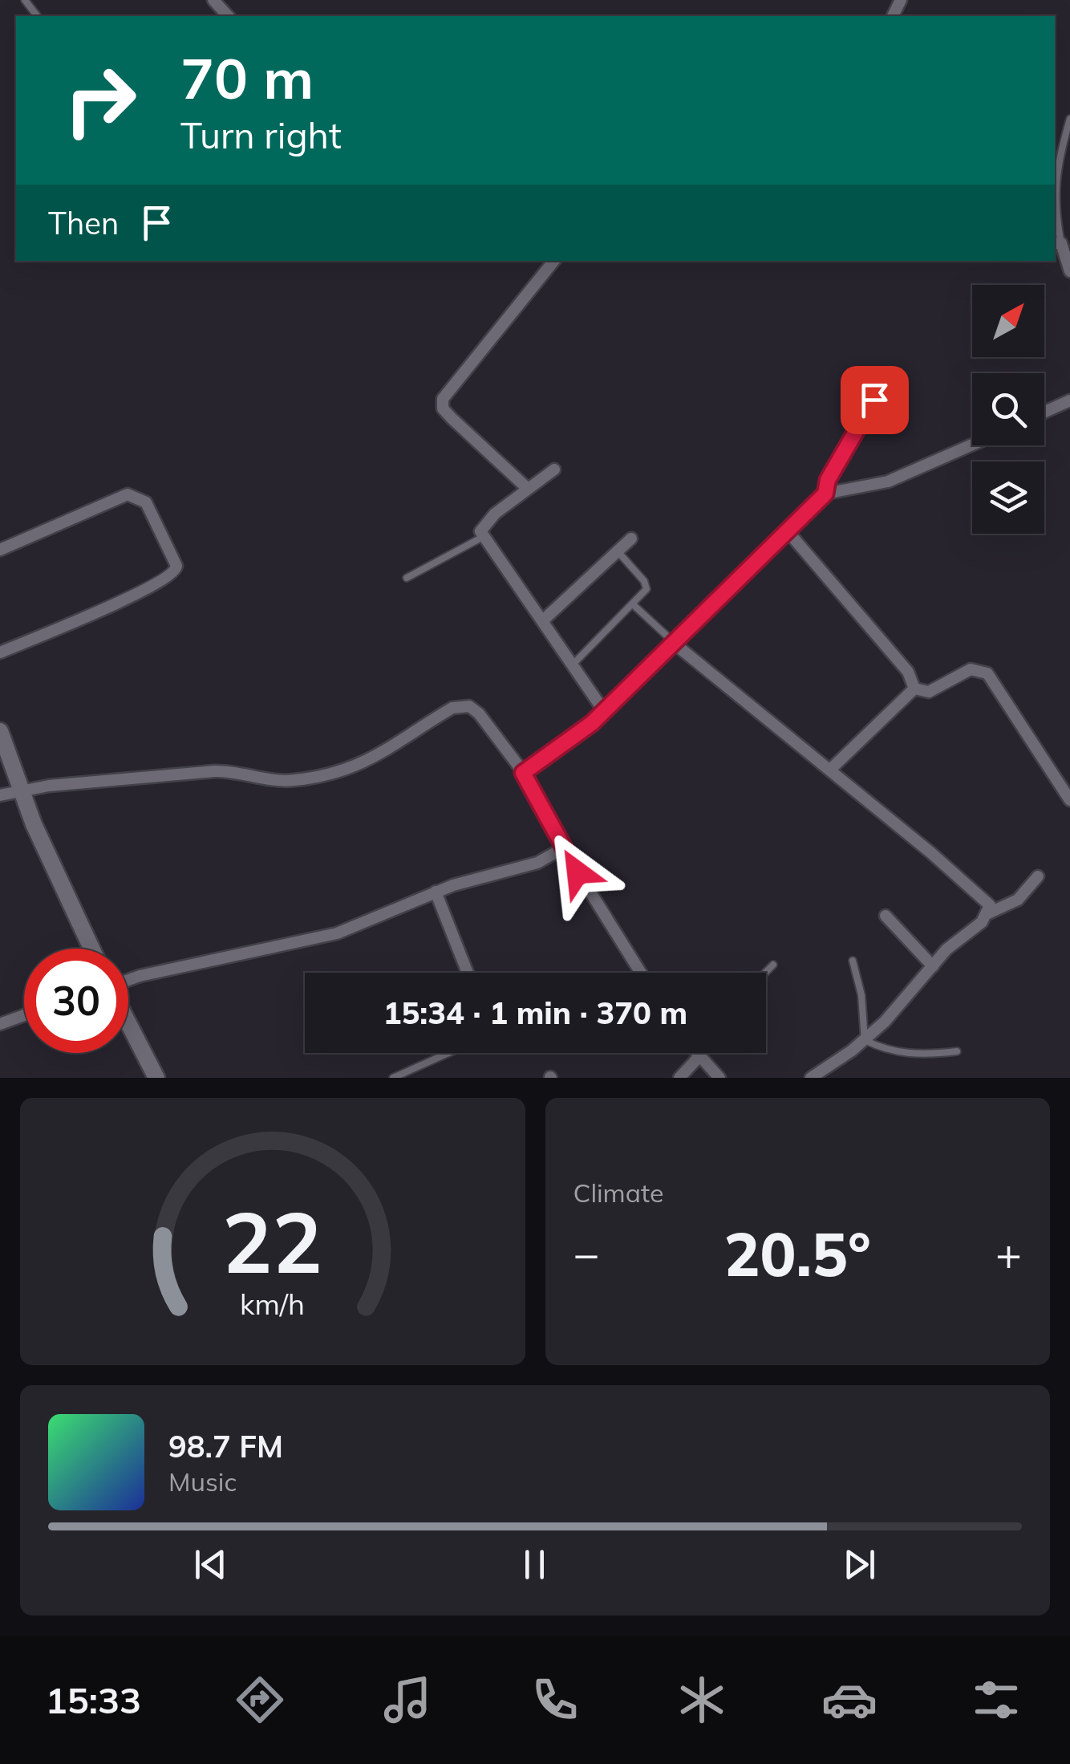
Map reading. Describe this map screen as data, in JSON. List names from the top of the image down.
{
  "north": "top right",
  "page": {
    "turn": ["70 m", "Turn right"],
    "then": "Then",
    "limit": "30",
    "trip": "15:34 · 1 min · 370 m",
    "tile": "Climate",
    "heat": ["−", "20.5°", "+"],
    "song": ["98.7 FM", "Music"],
    "tabs": "15:33",
    "gauge": ["22", "km/h"]
  }
}
